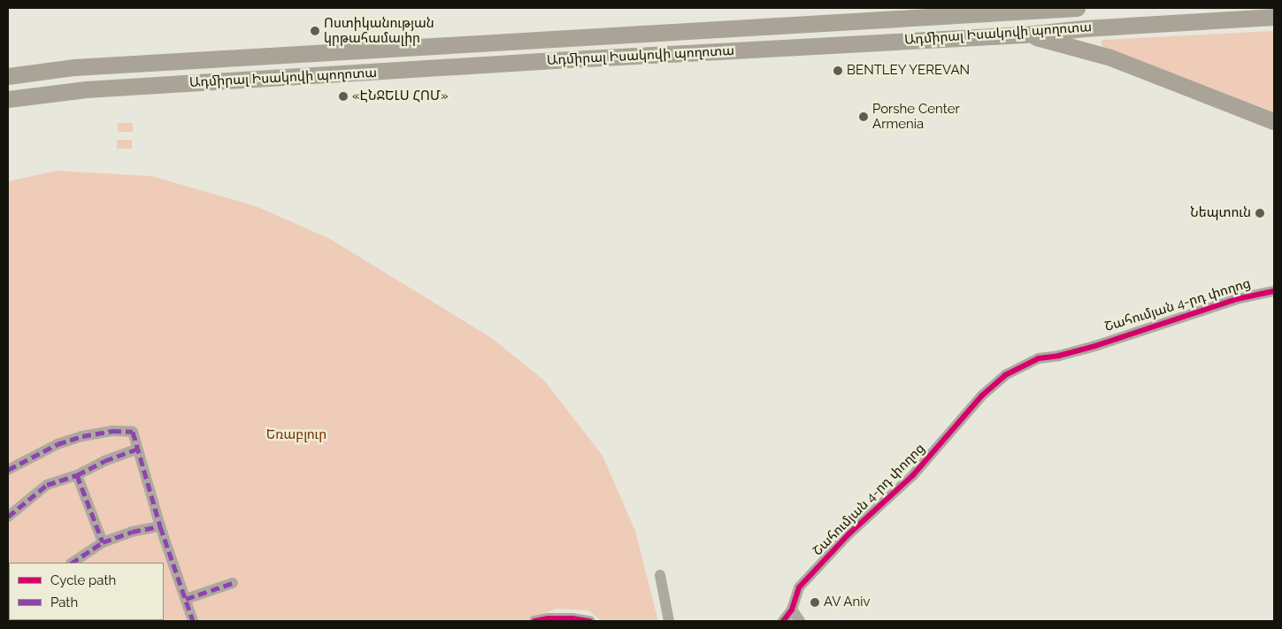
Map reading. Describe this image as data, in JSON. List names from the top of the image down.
{
  "streets": {
    "highway": ["Ադմիրալ Իսակովի պողոտա"],
    "street": ["Շահումյան 4-րդ փողոց"]
  },
  "parks": ["Եռաբլուր"],
  "places": [
    "Ոստիկանության կրթահամալիր",
    "BENTLEY YEREVAN",
    "«ԷՆՋԵԼՍ ՀՈՄ»",
    "Porshe Center Armenia",
    "Նեպտուն",
    "AV Aniv"
  ],
  "legend": ["Cycle path", "Path"]
}
